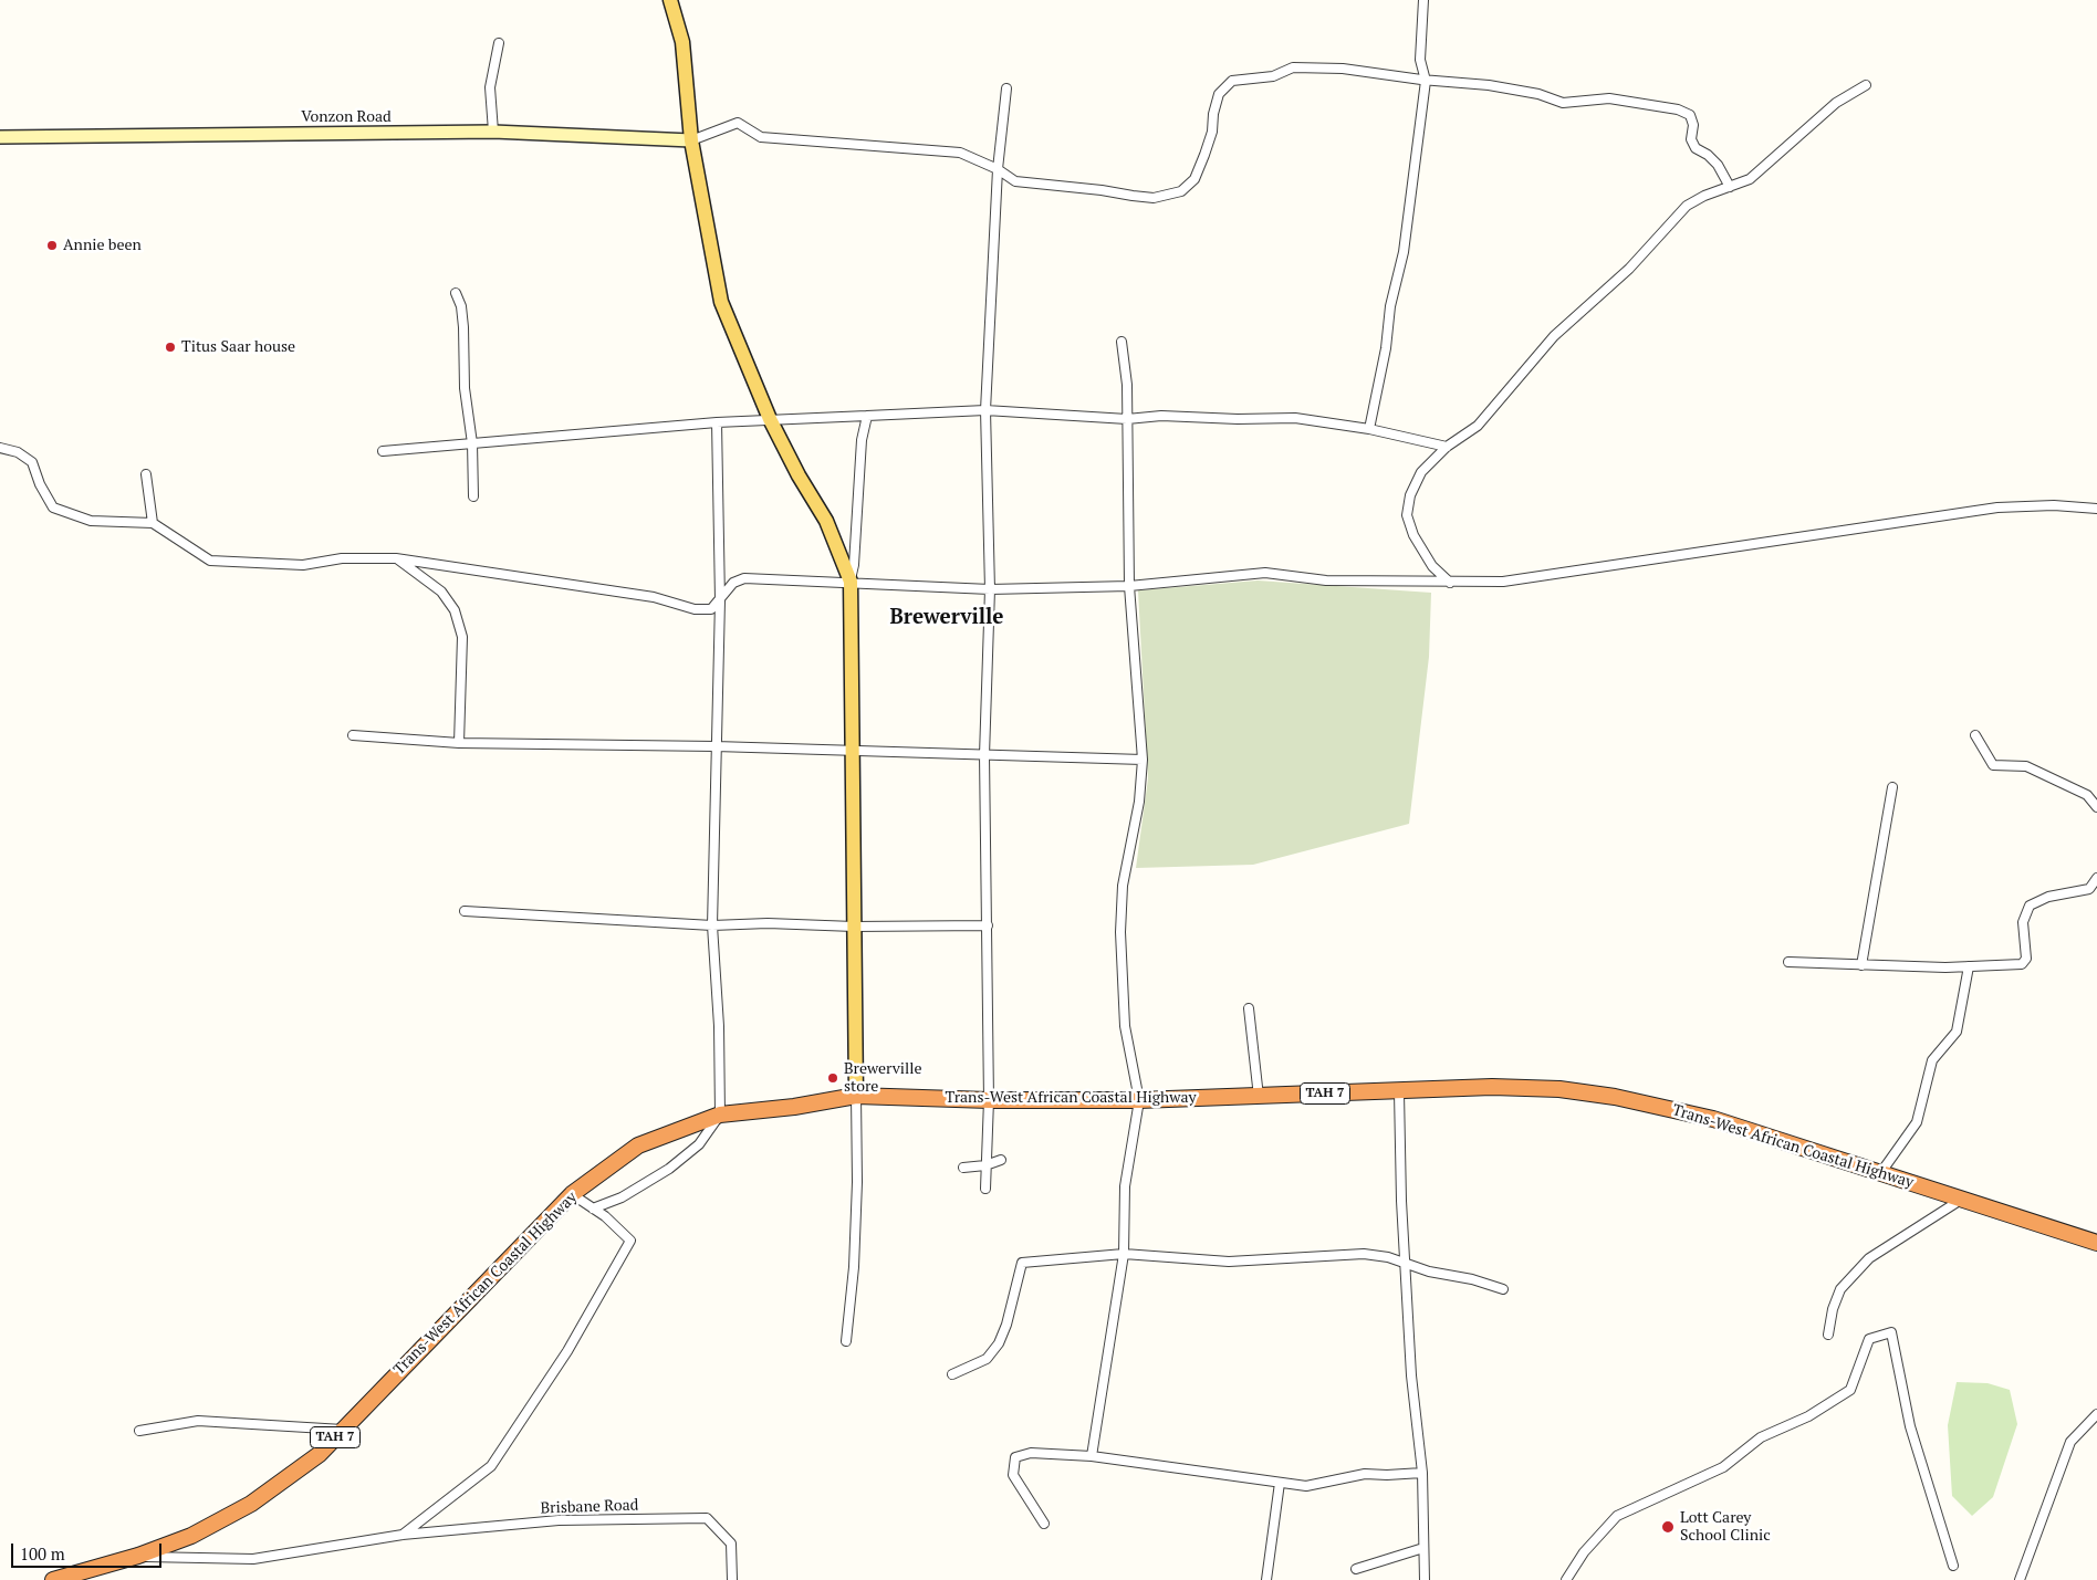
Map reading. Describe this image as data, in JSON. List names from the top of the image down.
{
  "streets": {
    "highway": ["TAH 7", "Trans-West African Coastal Highway"],
    "street": ["Vonzon Road", "Brisbane Road"]
  },
  "crossings": [
    ["Trans-West African Coastal Highway", "Brisbane Road"]
  ],
  "districts": ["Brewerville"],
  "places": [
    "Annie been",
    "Titus Saar house",
    "Brewerville store",
    "Lott Carey School Clinic"
  ],
  "scale_bar": "100 m"
}
